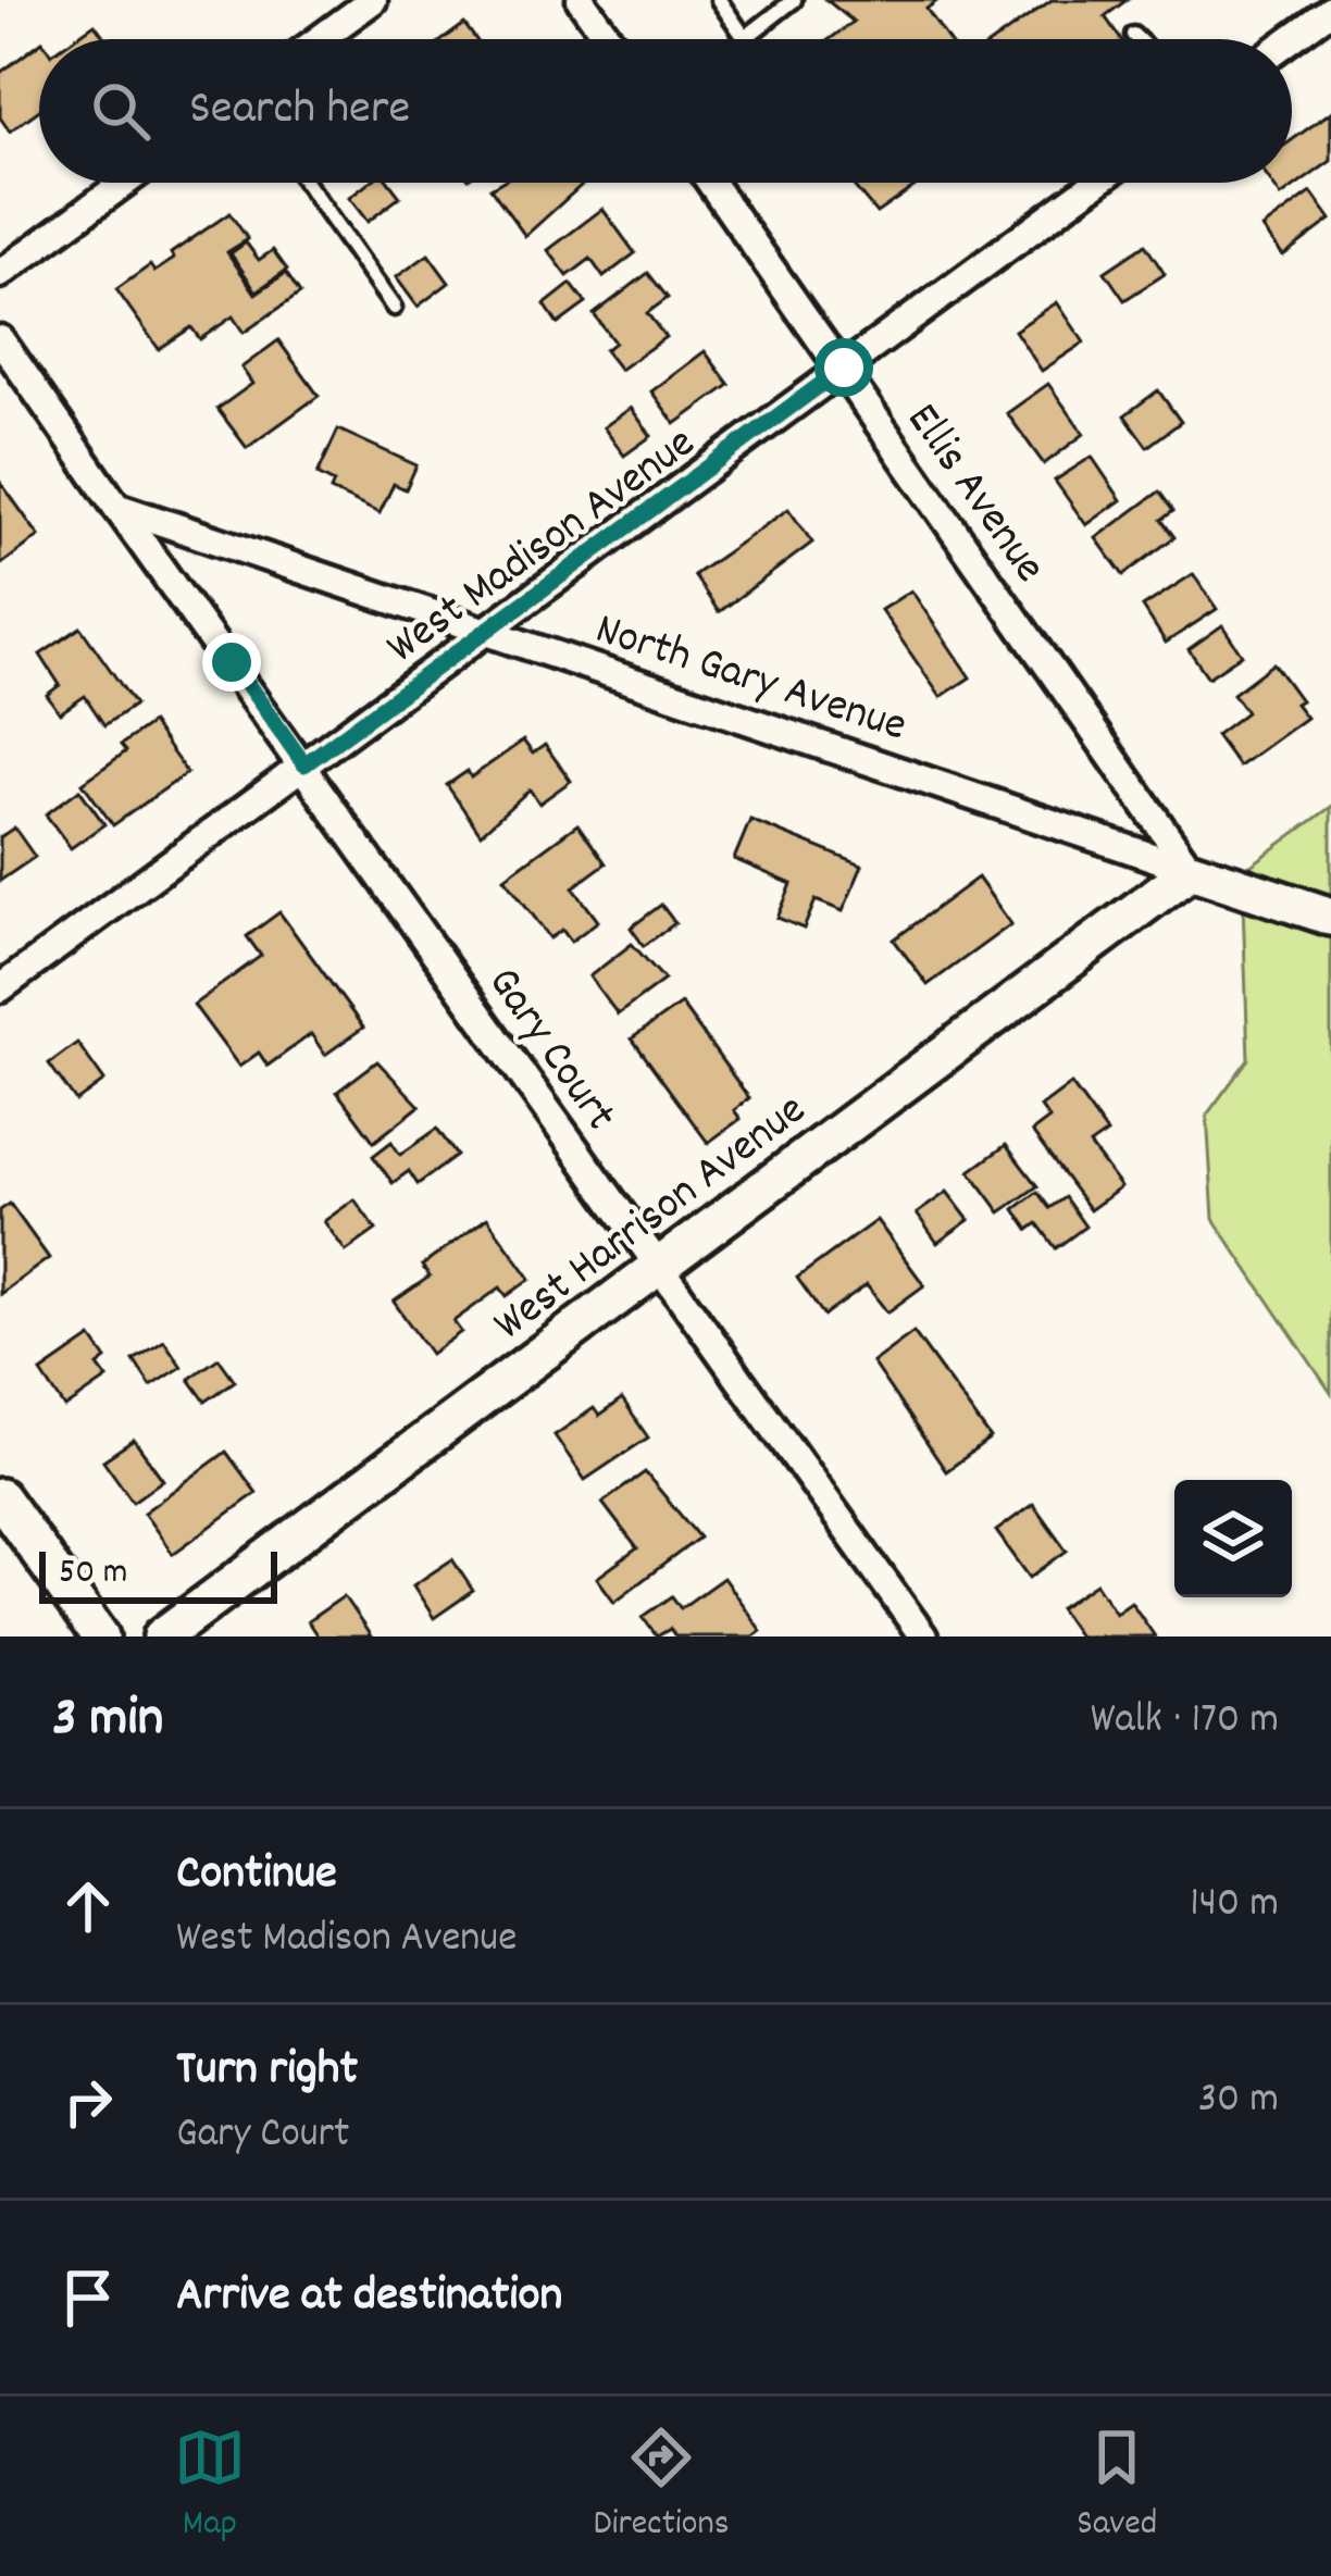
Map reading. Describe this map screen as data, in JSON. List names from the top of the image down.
{
  "streets": {
    "street": [
      "Ellis Avenue",
      "West Madison Avenue",
      "North Gary Avenue",
      "Gary Court",
      "West Harrison Avenue"
    ]
  },
  "crossings": [
    ["Ellis Avenue", "West Madison Avenue"],
    ["Ellis Avenue", "North Gary Avenue"],
    ["Ellis Avenue", "West Harrison Avenue"],
    ["West Madison Avenue", "North Gary Avenue"],
    ["West Madison Avenue", "Gary Court"],
    ["North Gary Avenue", "Gary Court"],
    ["North Gary Avenue", "West Harrison Avenue"],
    ["Gary Court", "West Harrison Avenue"]
  ],
  "scale_bar": "50 m",
  "page": {
    "search": "Search here",
    "scale": "50 m",
    "heading": ["3 min", "Walk · 170 m"],
    "list": [
      ["Continue", "West Madison Avenue", "140 m"],
      ["Turn right", "Gary Court", "30 m"],
      "Arrive at destination"
    ],
    "nav": ["Map", "Directions", "Saved"]
  }
}
